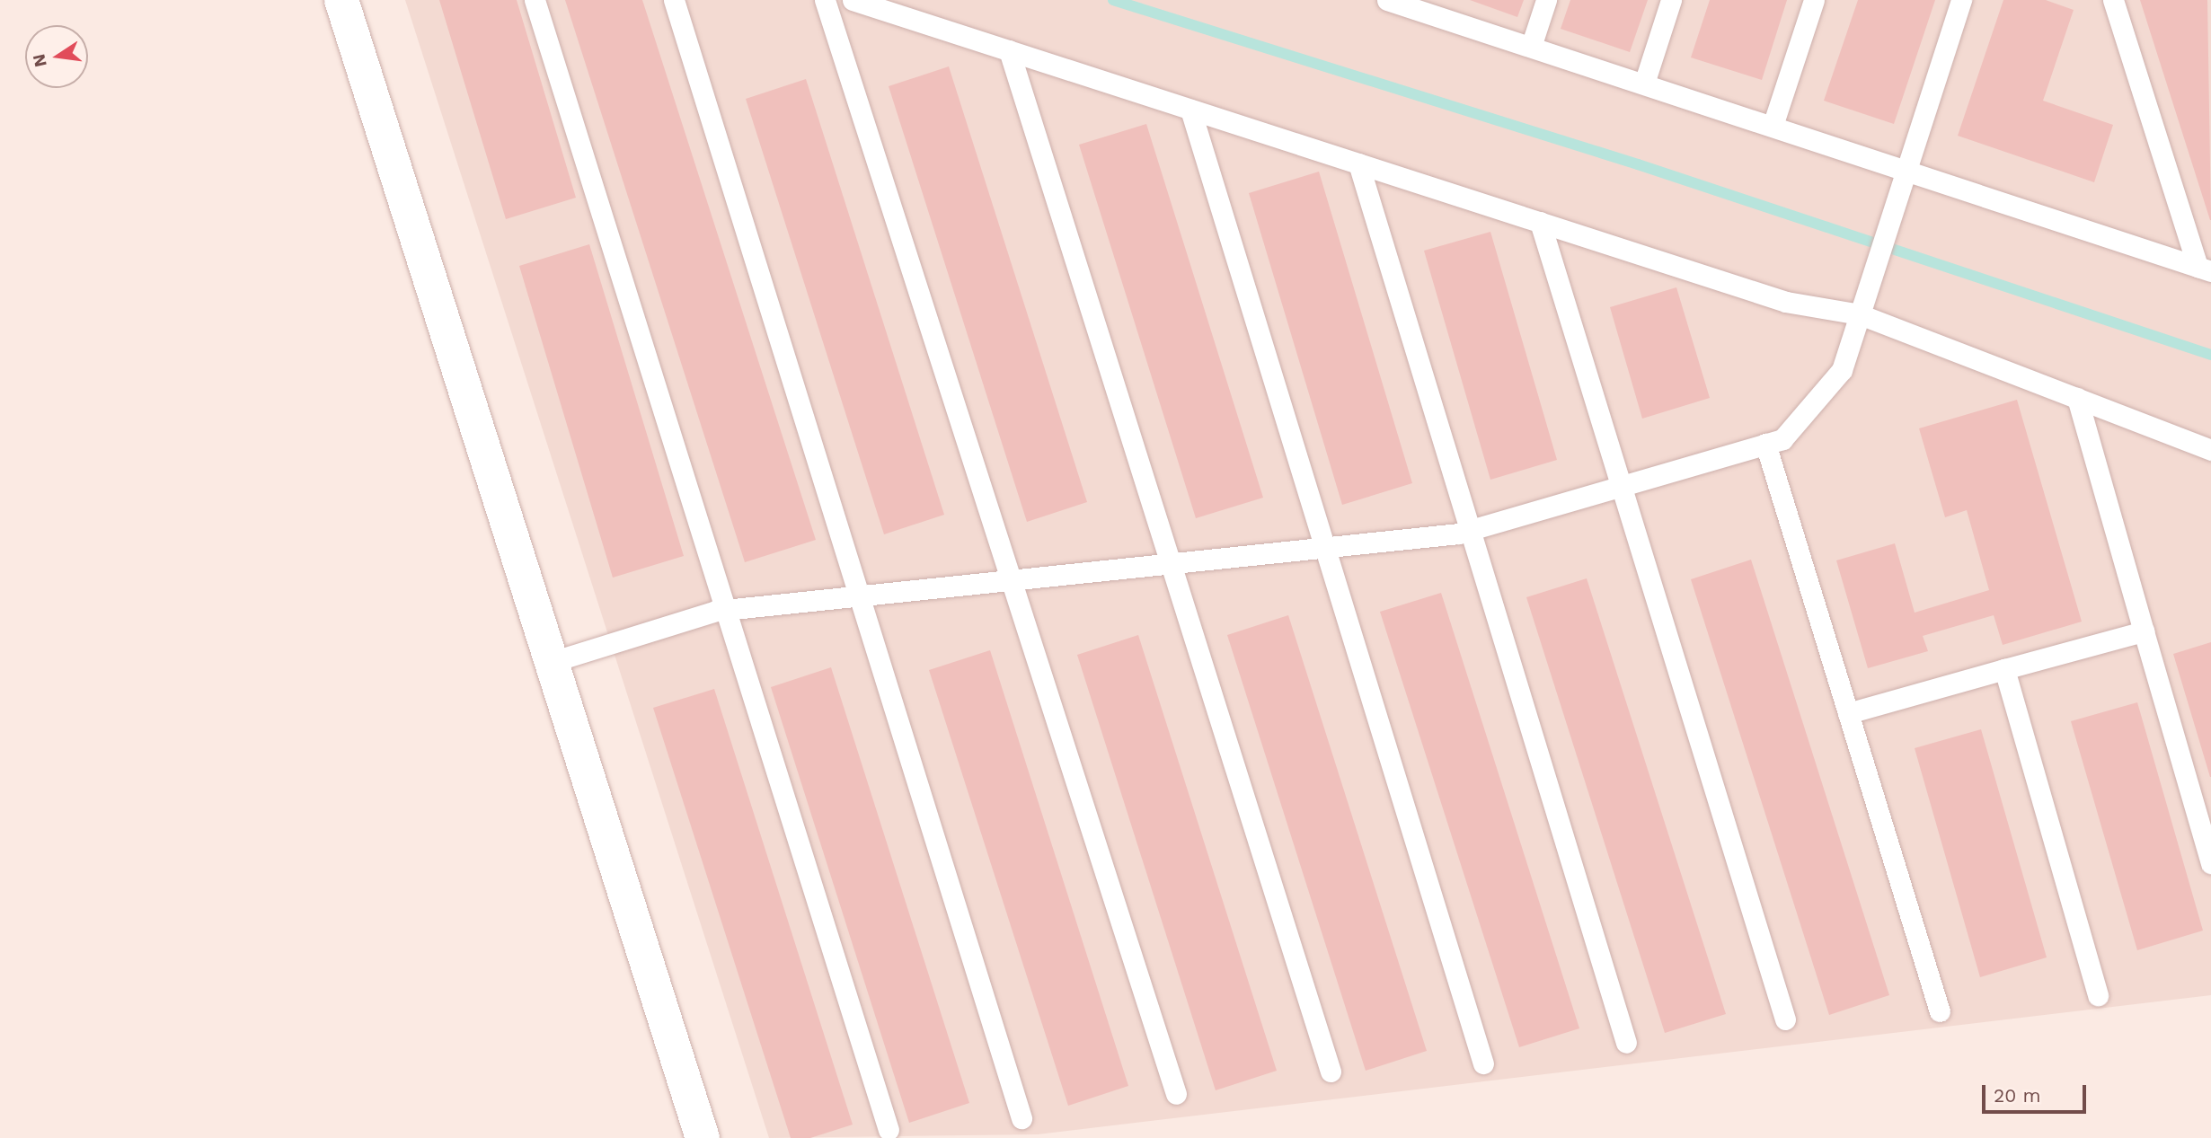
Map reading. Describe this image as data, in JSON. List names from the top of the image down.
{
  "scale_bar": "20 m",
  "north": "left"
}
